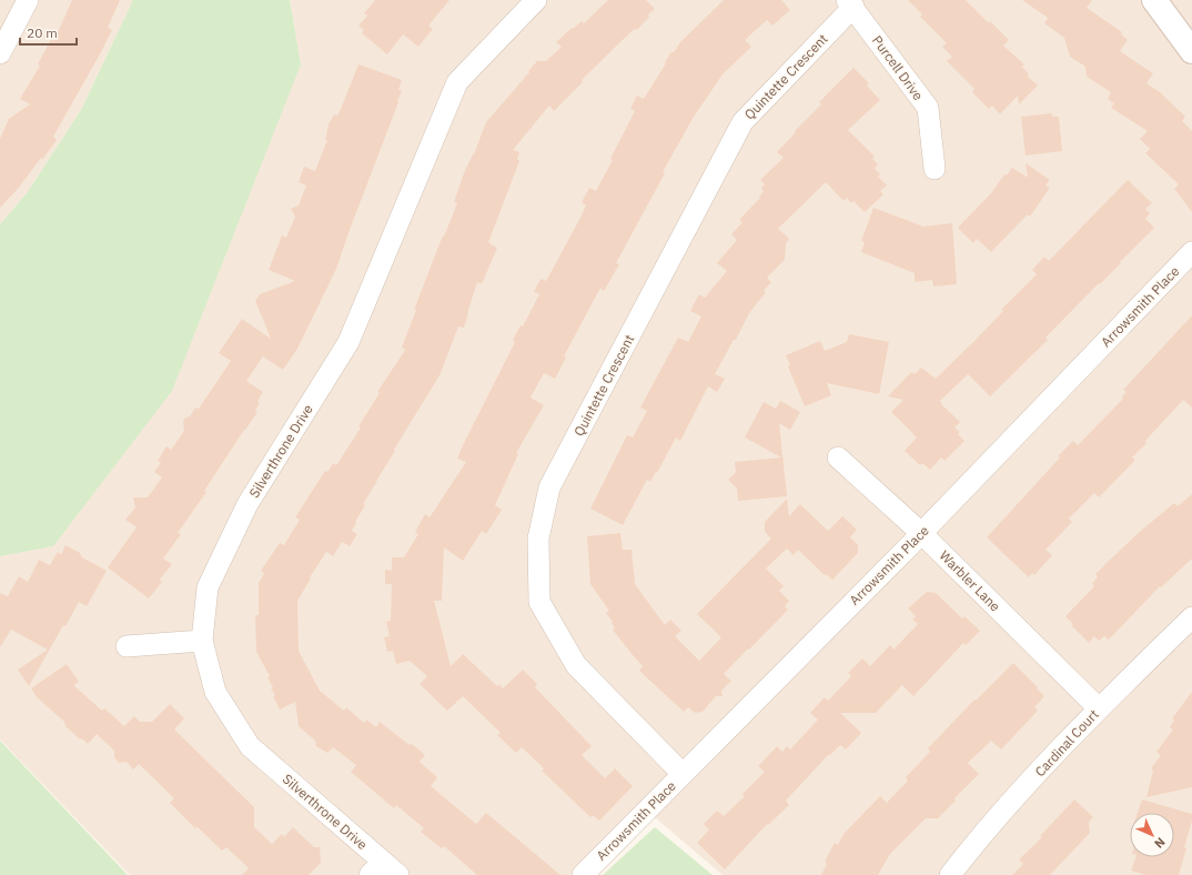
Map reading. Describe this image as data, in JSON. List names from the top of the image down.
{
  "streets": {
    "street": [
      "Purcell Drive",
      "Quintette Crescent",
      "Arrowsmith Place",
      "Silverthrone Drive",
      "Warbler Lane",
      "Cardinal Court"
    ]
  },
  "crossings": [
    ["Purcell Drive", "Quintette Crescent"],
    ["Quintette Crescent", "Arrowsmith Place"],
    ["Arrowsmith Place", "Warbler Lane"],
    ["Warbler Lane", "Cardinal Court"]
  ],
  "scale_bar": "20 m",
  "north": "bottom right"
}
